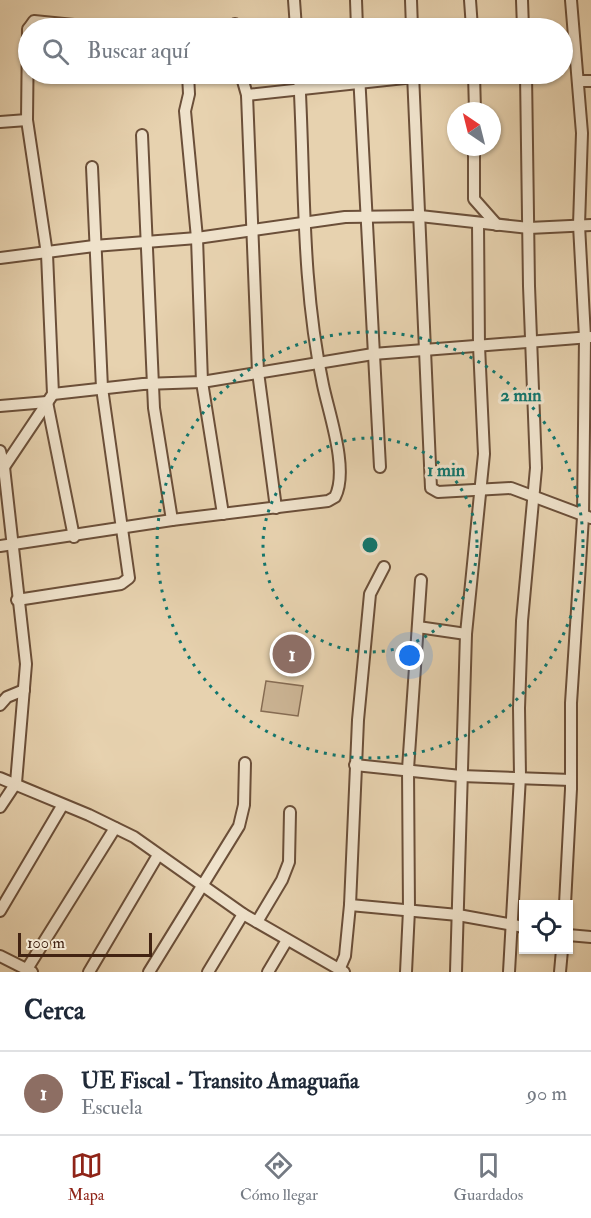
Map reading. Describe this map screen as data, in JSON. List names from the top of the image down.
{
  "scale_bar": "100 m",
  "north": "top left",
  "page": {
    "search": "Buscar aquí",
    "pins": "1",
    "scale": "100 m",
    "heading": "Cerca",
    "list": [
      {
        "mark": "1",
        "name": "UE Fiscal - Transito Amaguaña",
        "note": "Escuela",
        "value": "90 m"
      }
    ],
    "nav": ["Mapa", "Cómo llegar", "Guardados"]
  },
  "rings": ["2 min", "1 min"]
}
